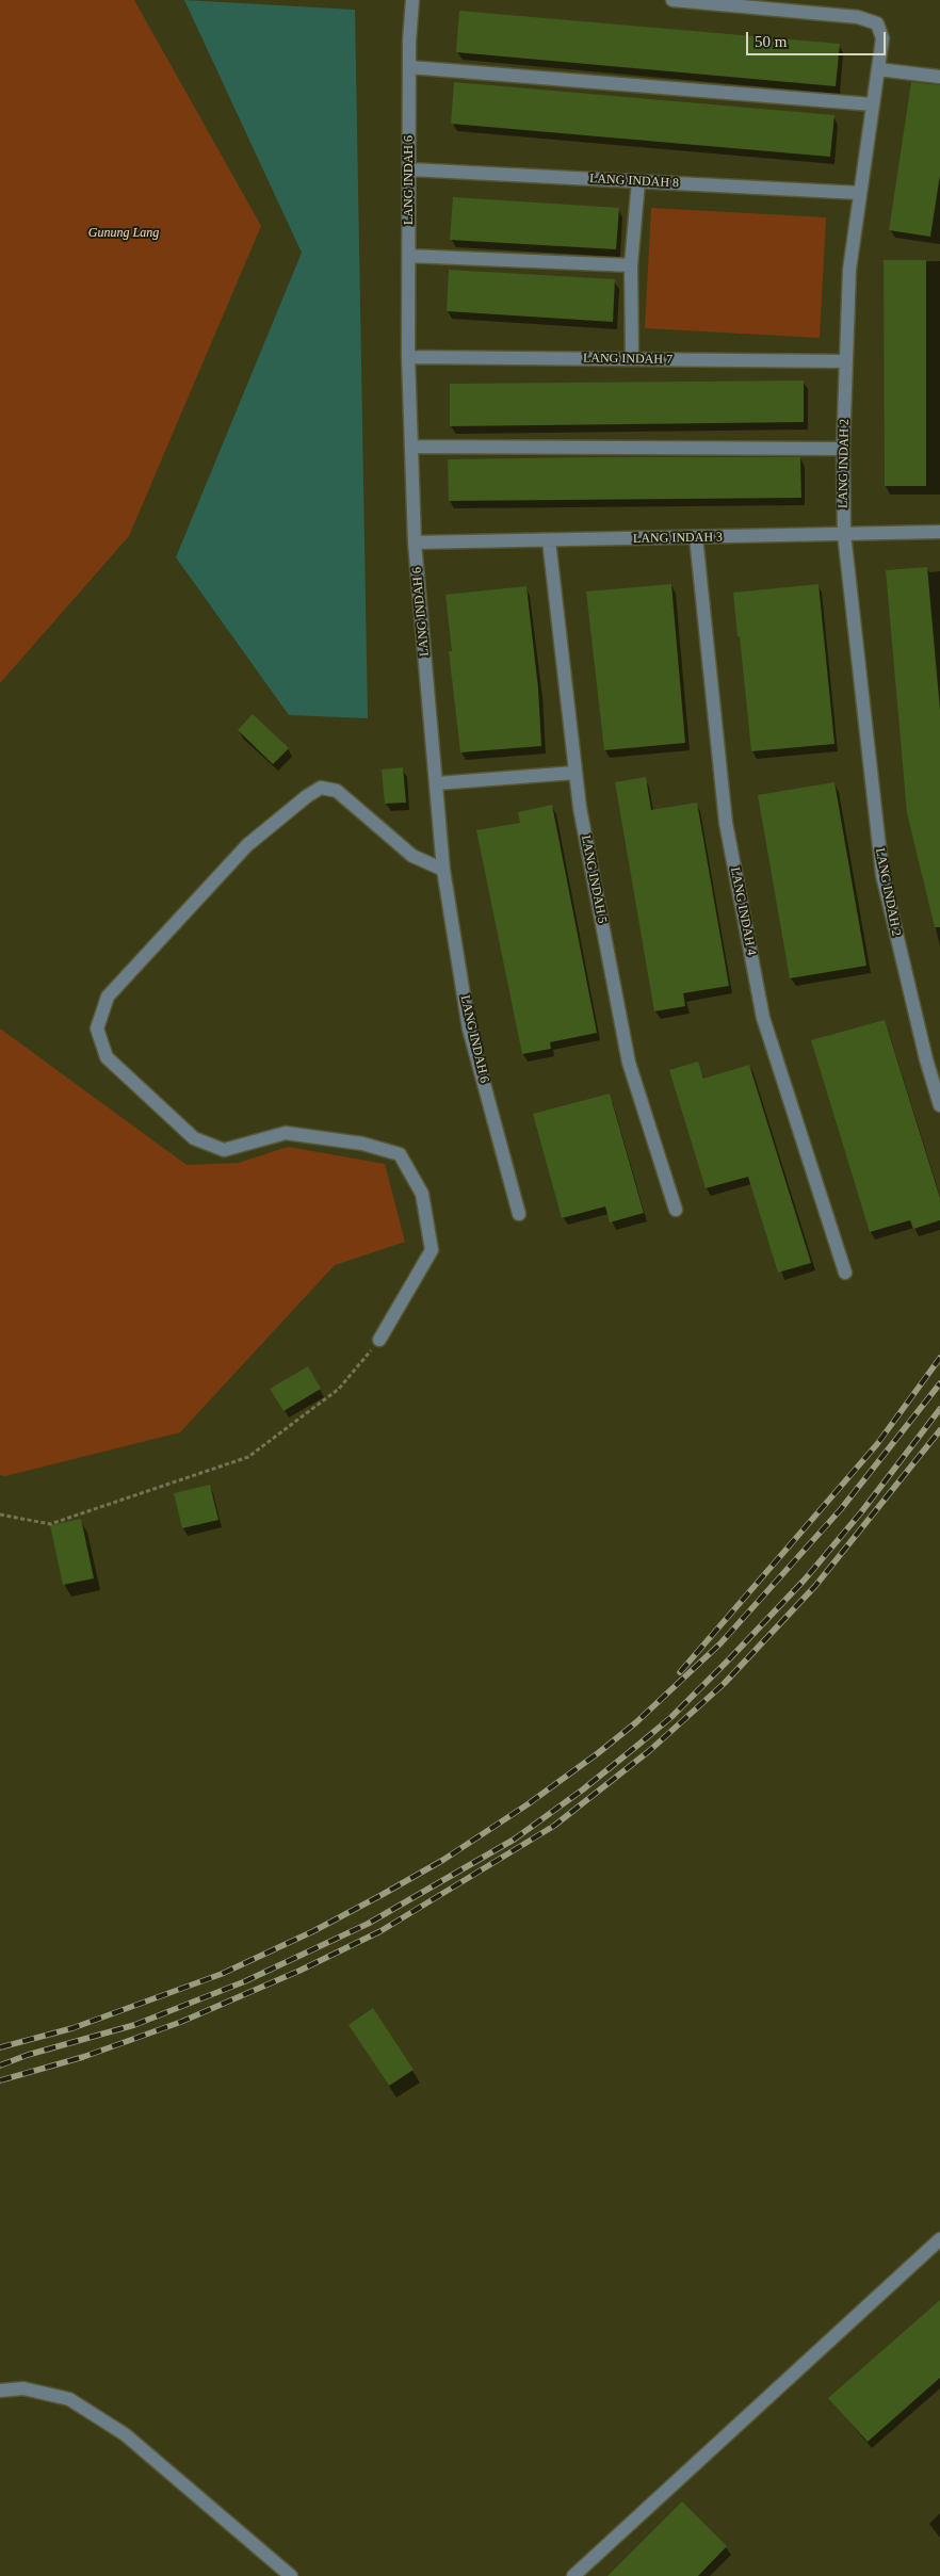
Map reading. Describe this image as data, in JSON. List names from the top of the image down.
{
  "streets": {
    "street": [
      "LANG INDAH 6",
      "LANG INDAH 8",
      "LANG INDAH 7",
      "LANG INDAH 2",
      "LANG INDAH 3",
      "LANG INDAH 5",
      "LANG INDAH 4"
    ]
  },
  "crossings": [
    ["LANG INDAH 6", "LANG INDAH 8"],
    ["LANG INDAH 6", "LANG INDAH 7"],
    ["LANG INDAH 6", "LANG INDAH 3"],
    ["LANG INDAH 8", "LANG INDAH 2"],
    ["LANG INDAH 7", "LANG INDAH 2"],
    ["LANG INDAH 2", "LANG INDAH 3"],
    ["LANG INDAH 3", "LANG INDAH 5"],
    ["LANG INDAH 3", "LANG INDAH 4"]
  ],
  "parks": ["Gunung Lang"],
  "scale_bar": "50 m"
}
